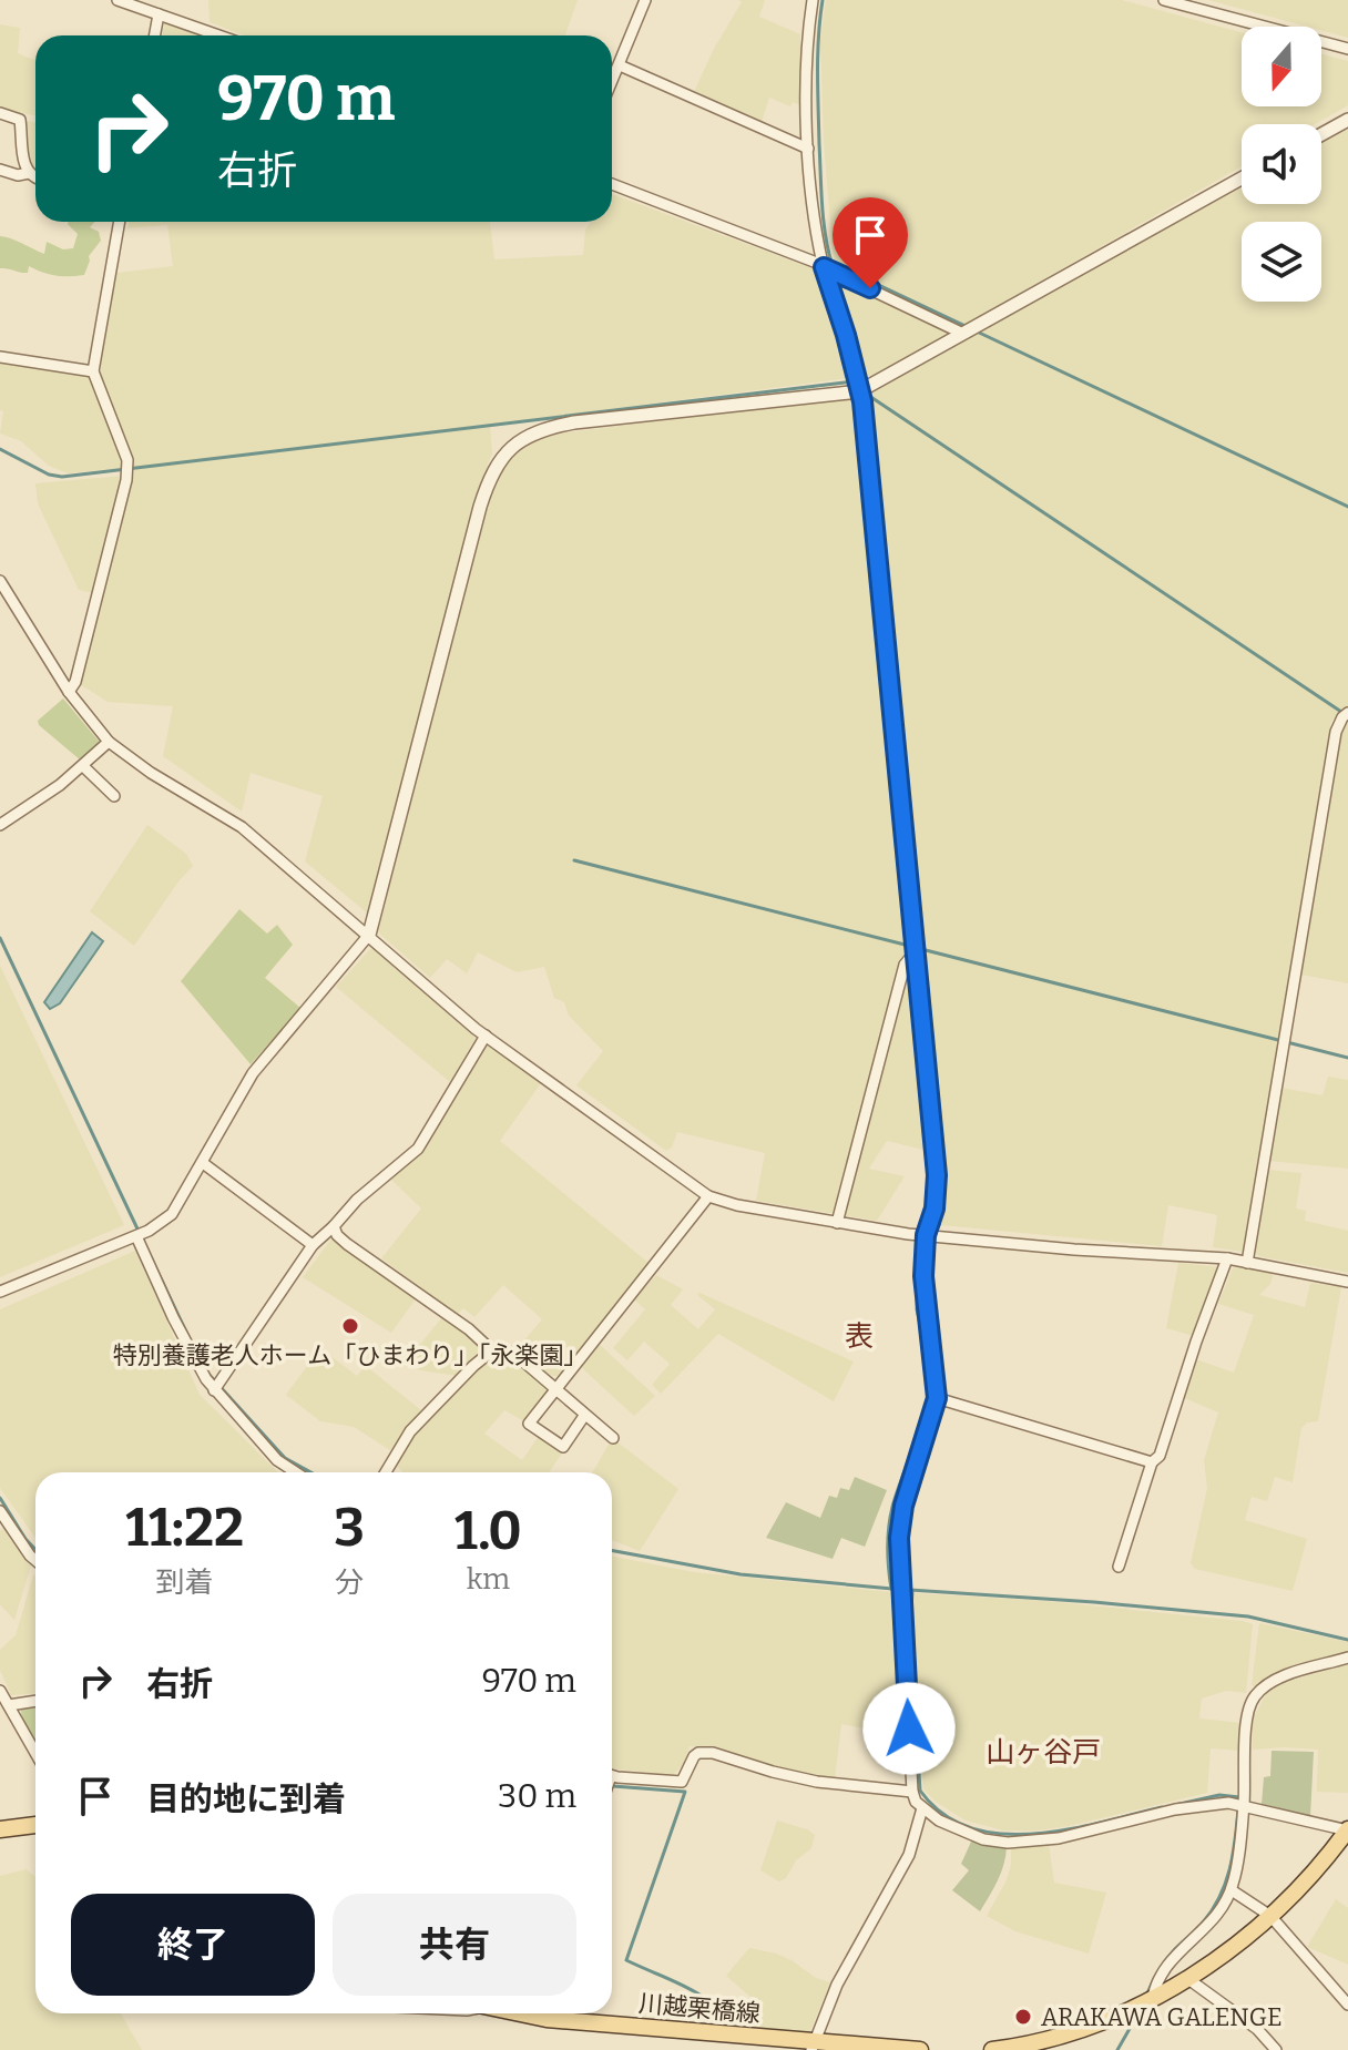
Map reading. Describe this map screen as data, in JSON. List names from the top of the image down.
{
  "streets": {
    "main road": ["川越栗橋線"]
  },
  "districts": ["表", "山ヶ谷戸"],
  "places": ["特別養護老人ホーム「ひまわり」「永楽園」", "ARAKAWA GALENGE"],
  "north": "bottom",
  "page": {
    "turn": ["970 m", "右折"],
    "eta": [
      "11:22",
      "到着",
      "3",
      "分",
      "1.0",
      "km"
    ],
    "list": [
      {
        "name": "右折",
        "value": "970 m"
      },
      {
        "name": "目的地に到着",
        "value": "30 m"
      }
    ],
    "buttons": ["終了", "共有"]
  }
}
